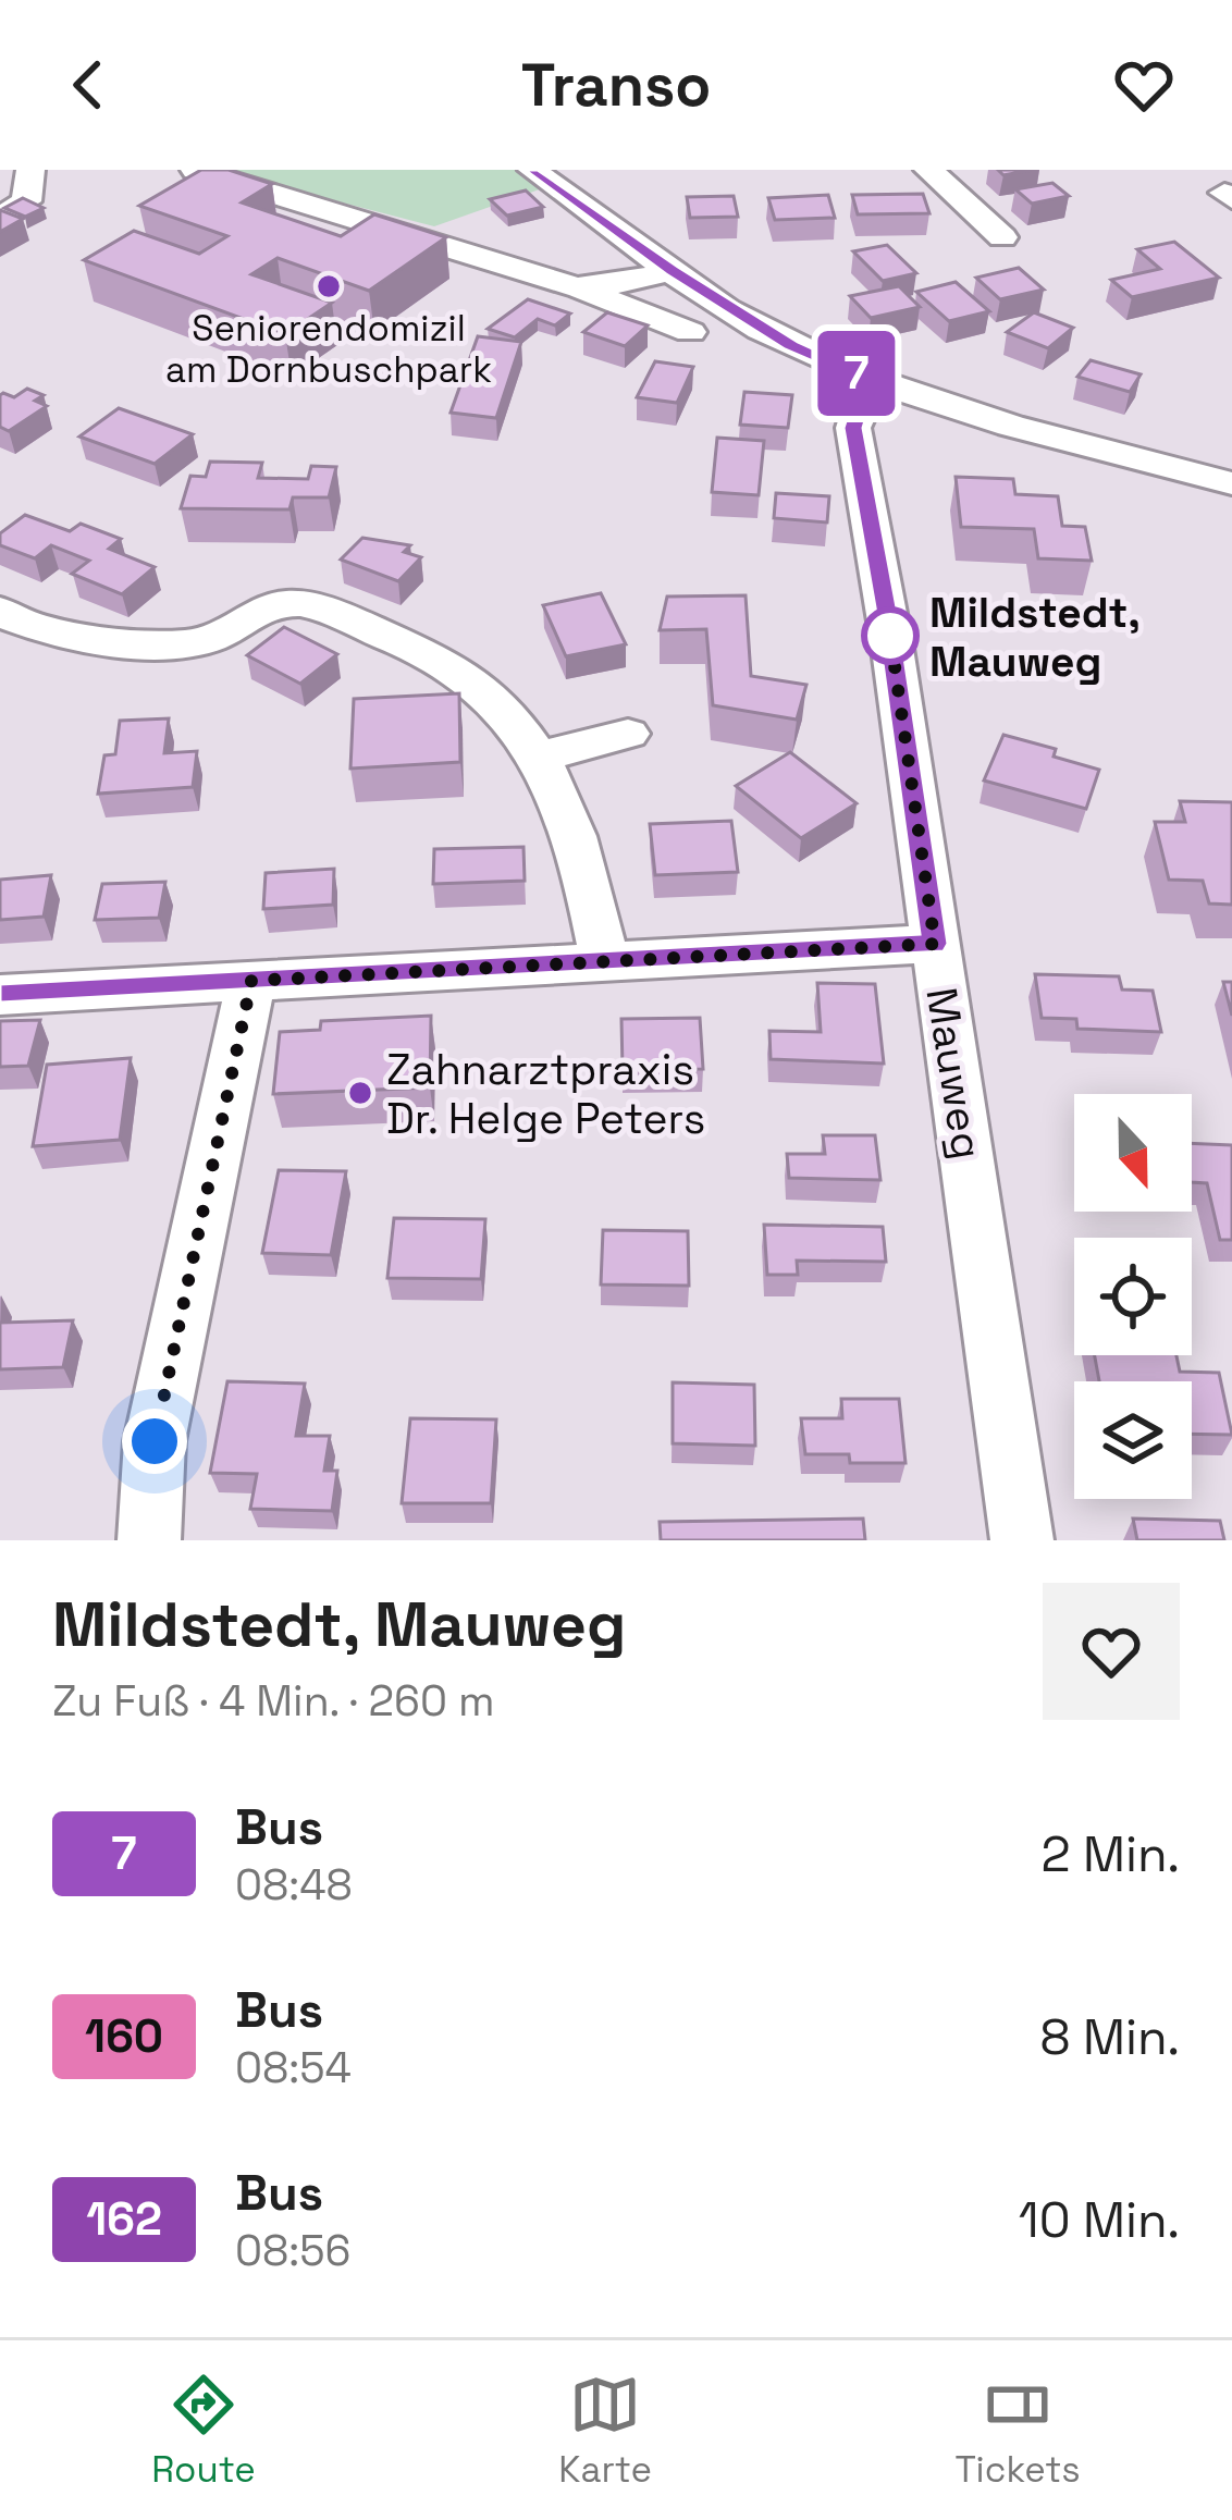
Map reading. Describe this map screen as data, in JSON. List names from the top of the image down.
{
  "streets": {
    "street": ["Mauweg"]
  },
  "places": ["Seniorendomizil am Dornbuschpark", "Mildstedt, Mauweg", "Zahnarztpraxis Dr. Helge Peters"],
  "lines": ["bus line 7"],
  "north": "bottom",
  "page": {
    "header": "Transo",
    "on_map": "7",
    "heading": ["Mildstedt, Mauweg", "Zu Fuß · 4 Min. · 260 m"],
    "list": [
      {
        "mark": "7",
        "name": "Bus",
        "note": "08:48",
        "value": "2 Min."
      },
      {
        "mark": "160",
        "name": "Bus",
        "note": "08:54",
        "value": "8 Min."
      },
      {
        "mark": "162",
        "name": "Bus",
        "note": "08:56",
        "value": "10 Min."
      }
    ],
    "tabs": ["Route", "Karte", "Tickets"]
  }
}
